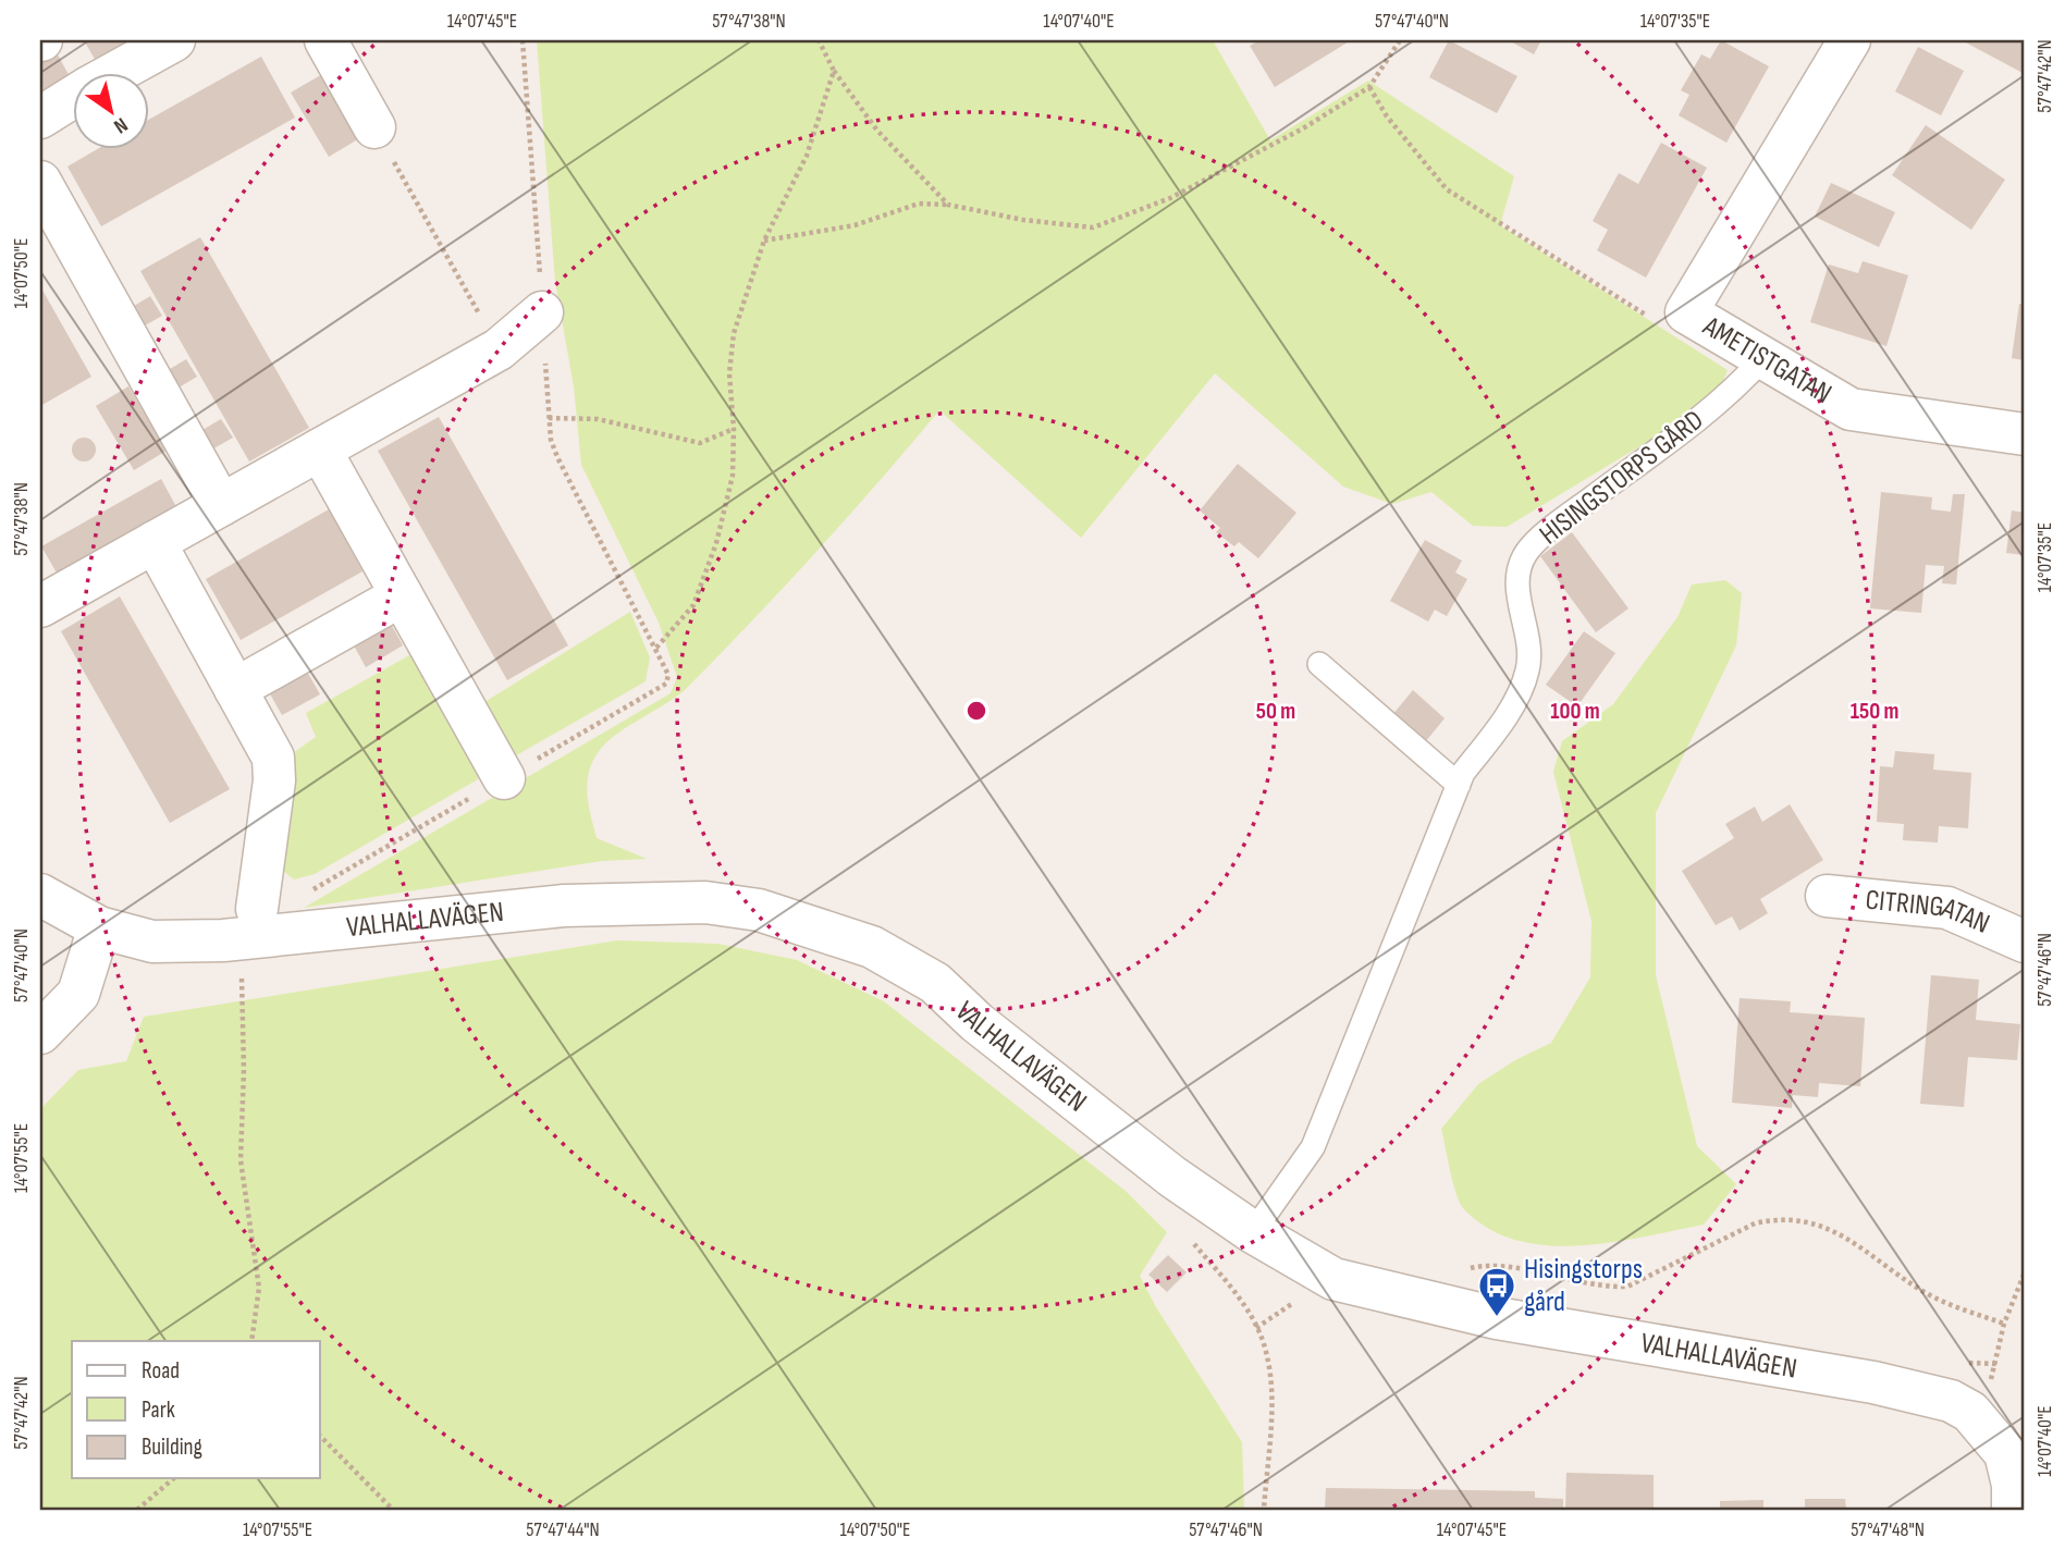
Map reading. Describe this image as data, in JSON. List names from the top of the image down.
{
  "streets": {
    "street": ["AMETISTGATAN", "CITRINGATAN", "VALHALLAVÄGEN"],
    "lane": ["HISINGSTORPS GÅRD"]
  },
  "crossings": [
    ["AMETISTGATAN", "HISINGSTORPS GÅRD"],
    ["HISINGSTORPS GÅRD", "VALHALLAVÄGEN"]
  ],
  "places": {
    "bus stop": ["Hisingstorps gård"]
  },
  "legend": ["Road", "Park", "Building"],
  "north": "bottom right",
  "coordinates": [
    "14°07'45\"E",
    "57°47'38\"N",
    "14°07'40\"E",
    "57°47'40\"N",
    "14°07'35\"E",
    "57°47'42\"N",
    "14°07'50\"E",
    "57°47'46\"N",
    "14°07'55\"E",
    "57°47'44\"N",
    "57°47'48\"N"
  ],
  "rings": ["50 m", "100 m", "150 m"]
}
